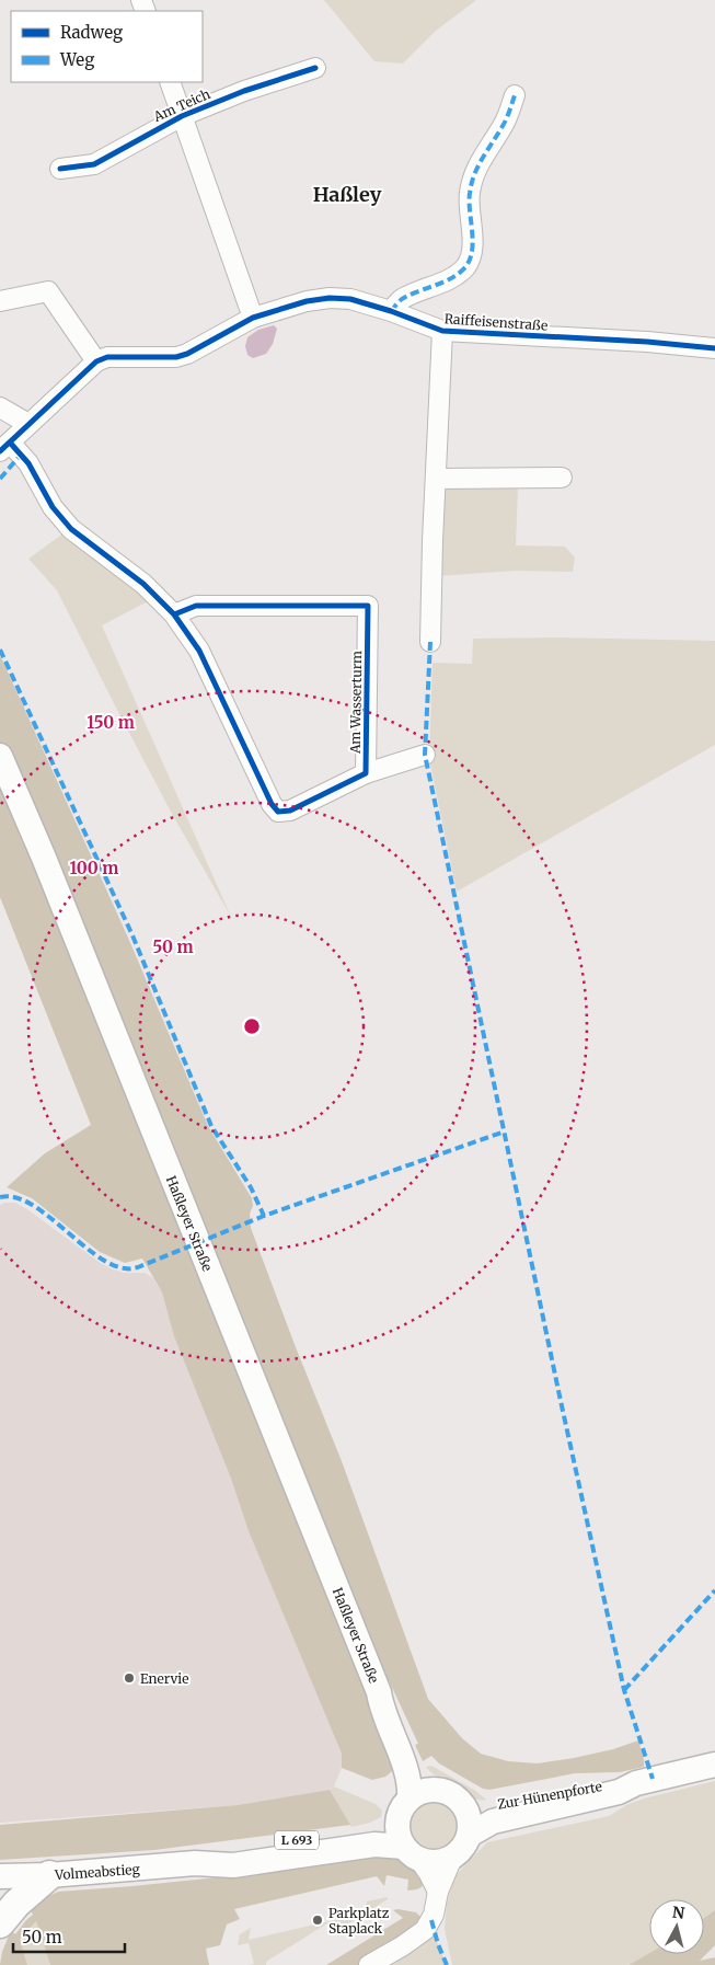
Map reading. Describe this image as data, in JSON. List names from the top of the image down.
{
  "streets": {
    "main road": [
      "Haßleyer Straße",
      "Zur Hünenpforte",
      "L 693",
      "Volmeabstieg"
    ],
    "street": ["Am Teich", "Raiffeisenstraße", "Am Wasserturm"]
  },
  "crossings": [
    ["Am Teich", "Raiffeisenstraße"],
    ["Haßleyer Straße", "Zur Hünenpforte"],
    ["Haßleyer Straße", "Volmeabstieg"],
    ["Zur Hünenpforte", "Volmeabstieg"]
  ],
  "districts": ["Haßley"],
  "places": ["Enervie", "Parkplatz Staplack"],
  "legend": ["Radweg", "Weg"],
  "scale_bar": "50 m",
  "north": "top",
  "rings": ["150 m", "100 m", "50 m"]
}
